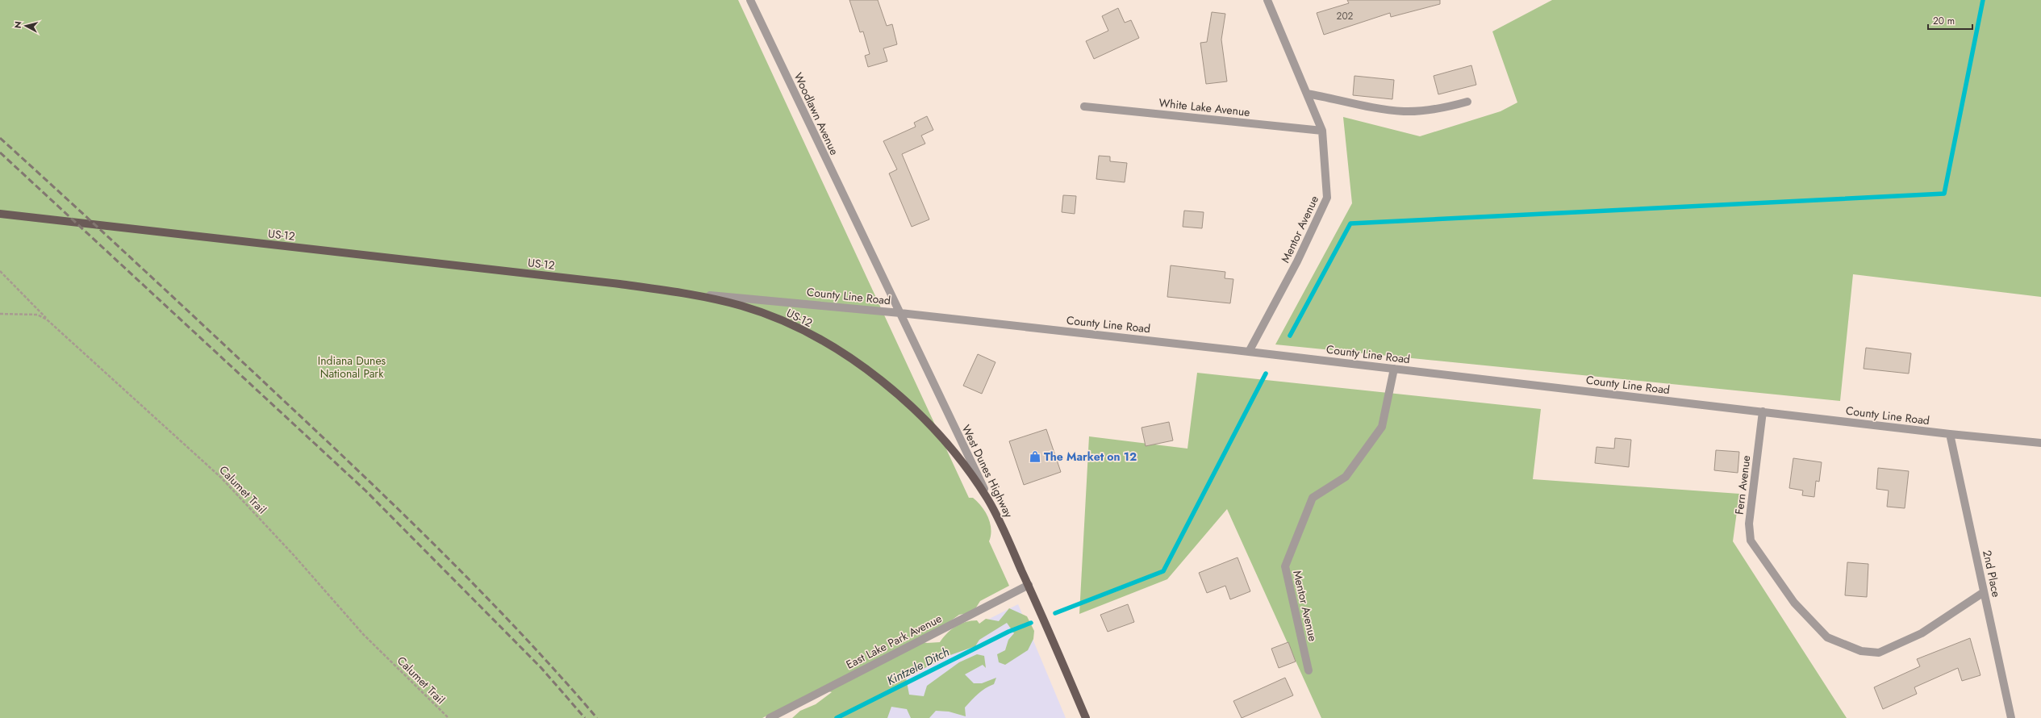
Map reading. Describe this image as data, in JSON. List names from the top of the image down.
{
  "streets": {
    "main road": ["US-12", "West Dunes Highway"],
    "street": [
      "White Lake Avenue",
      "Woodlawn Avenue",
      "Mentor Avenue",
      "County Line Road",
      "Fern Avenue",
      "2nd Place",
      "East Lake Park Avenue"
    ],
    "path": ["Calumet Trail"]
  },
  "crossings": [
    ["White Lake Avenue", "Mentor Avenue"],
    ["Woodlawn Avenue", "West Dunes Highway"],
    ["Mentor Avenue", "County Line Road"],
    ["US-12", "County Line Road"],
    ["US-12", "West Dunes Highway"],
    ["County Line Road", "West Dunes Highway"],
    ["County Line Road", "Fern Avenue"],
    ["County Line Road", "2nd Place"],
    ["West Dunes Highway", "East Lake Park Avenue"],
    ["Fern Avenue", "2nd Place"]
  ],
  "water": ["Kintzele Ditch"],
  "parks": ["Indiana Dunes National Park"],
  "places": {
    "shop": ["The Market on 12"]
  },
  "house_numbers": ["202"],
  "scale_bar": "20 m",
  "north": "left"
}
